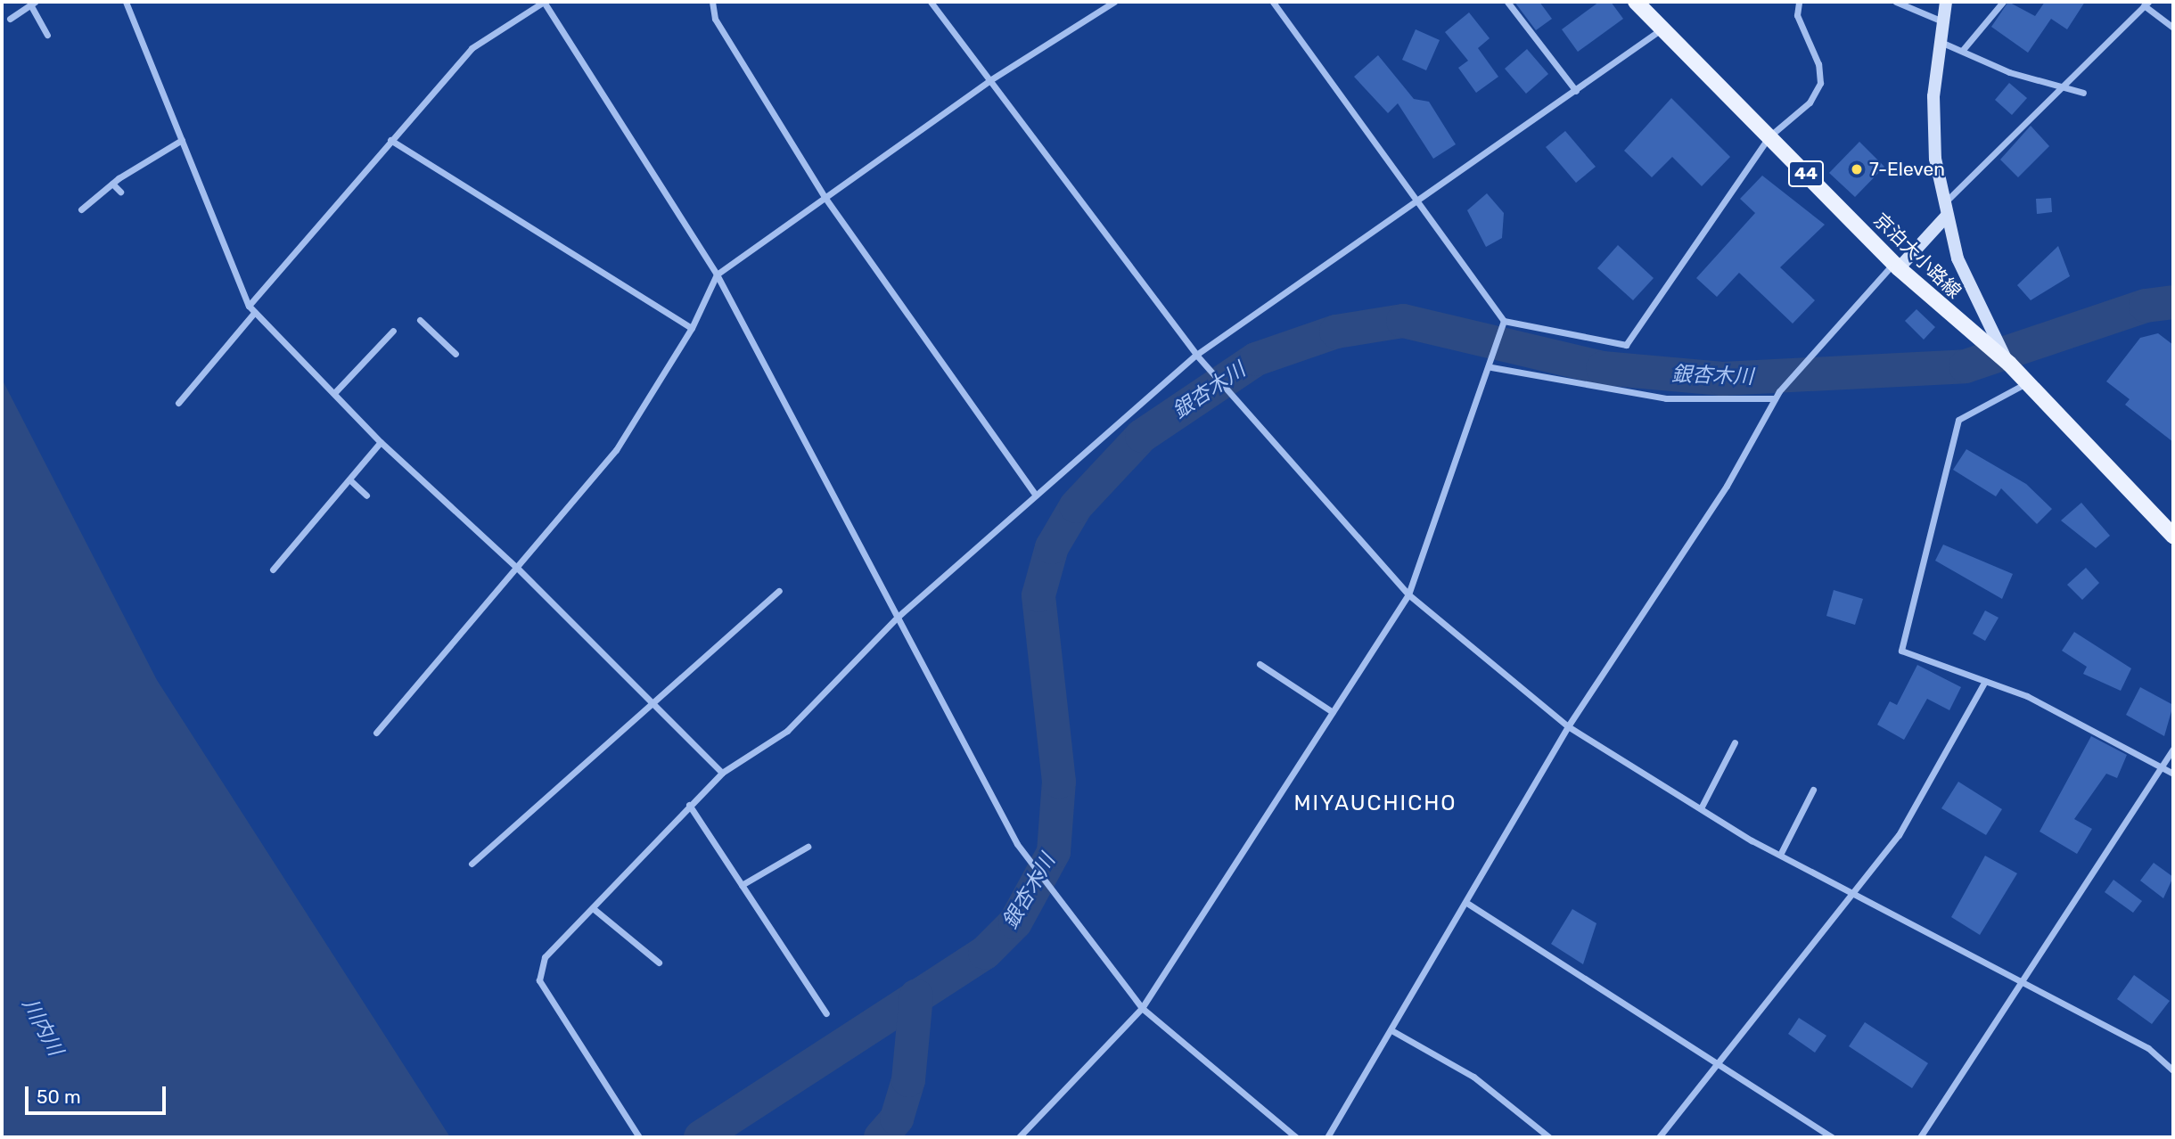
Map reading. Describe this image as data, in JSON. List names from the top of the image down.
{
  "streets": {
    "main road": ["44", "京泊大小路線"]
  },
  "districts": ["MIYAUCHICHO"],
  "water": ["銀杏木川", "川内川"],
  "places": ["7-Eleven"],
  "scale_bar": "50 m"
}
